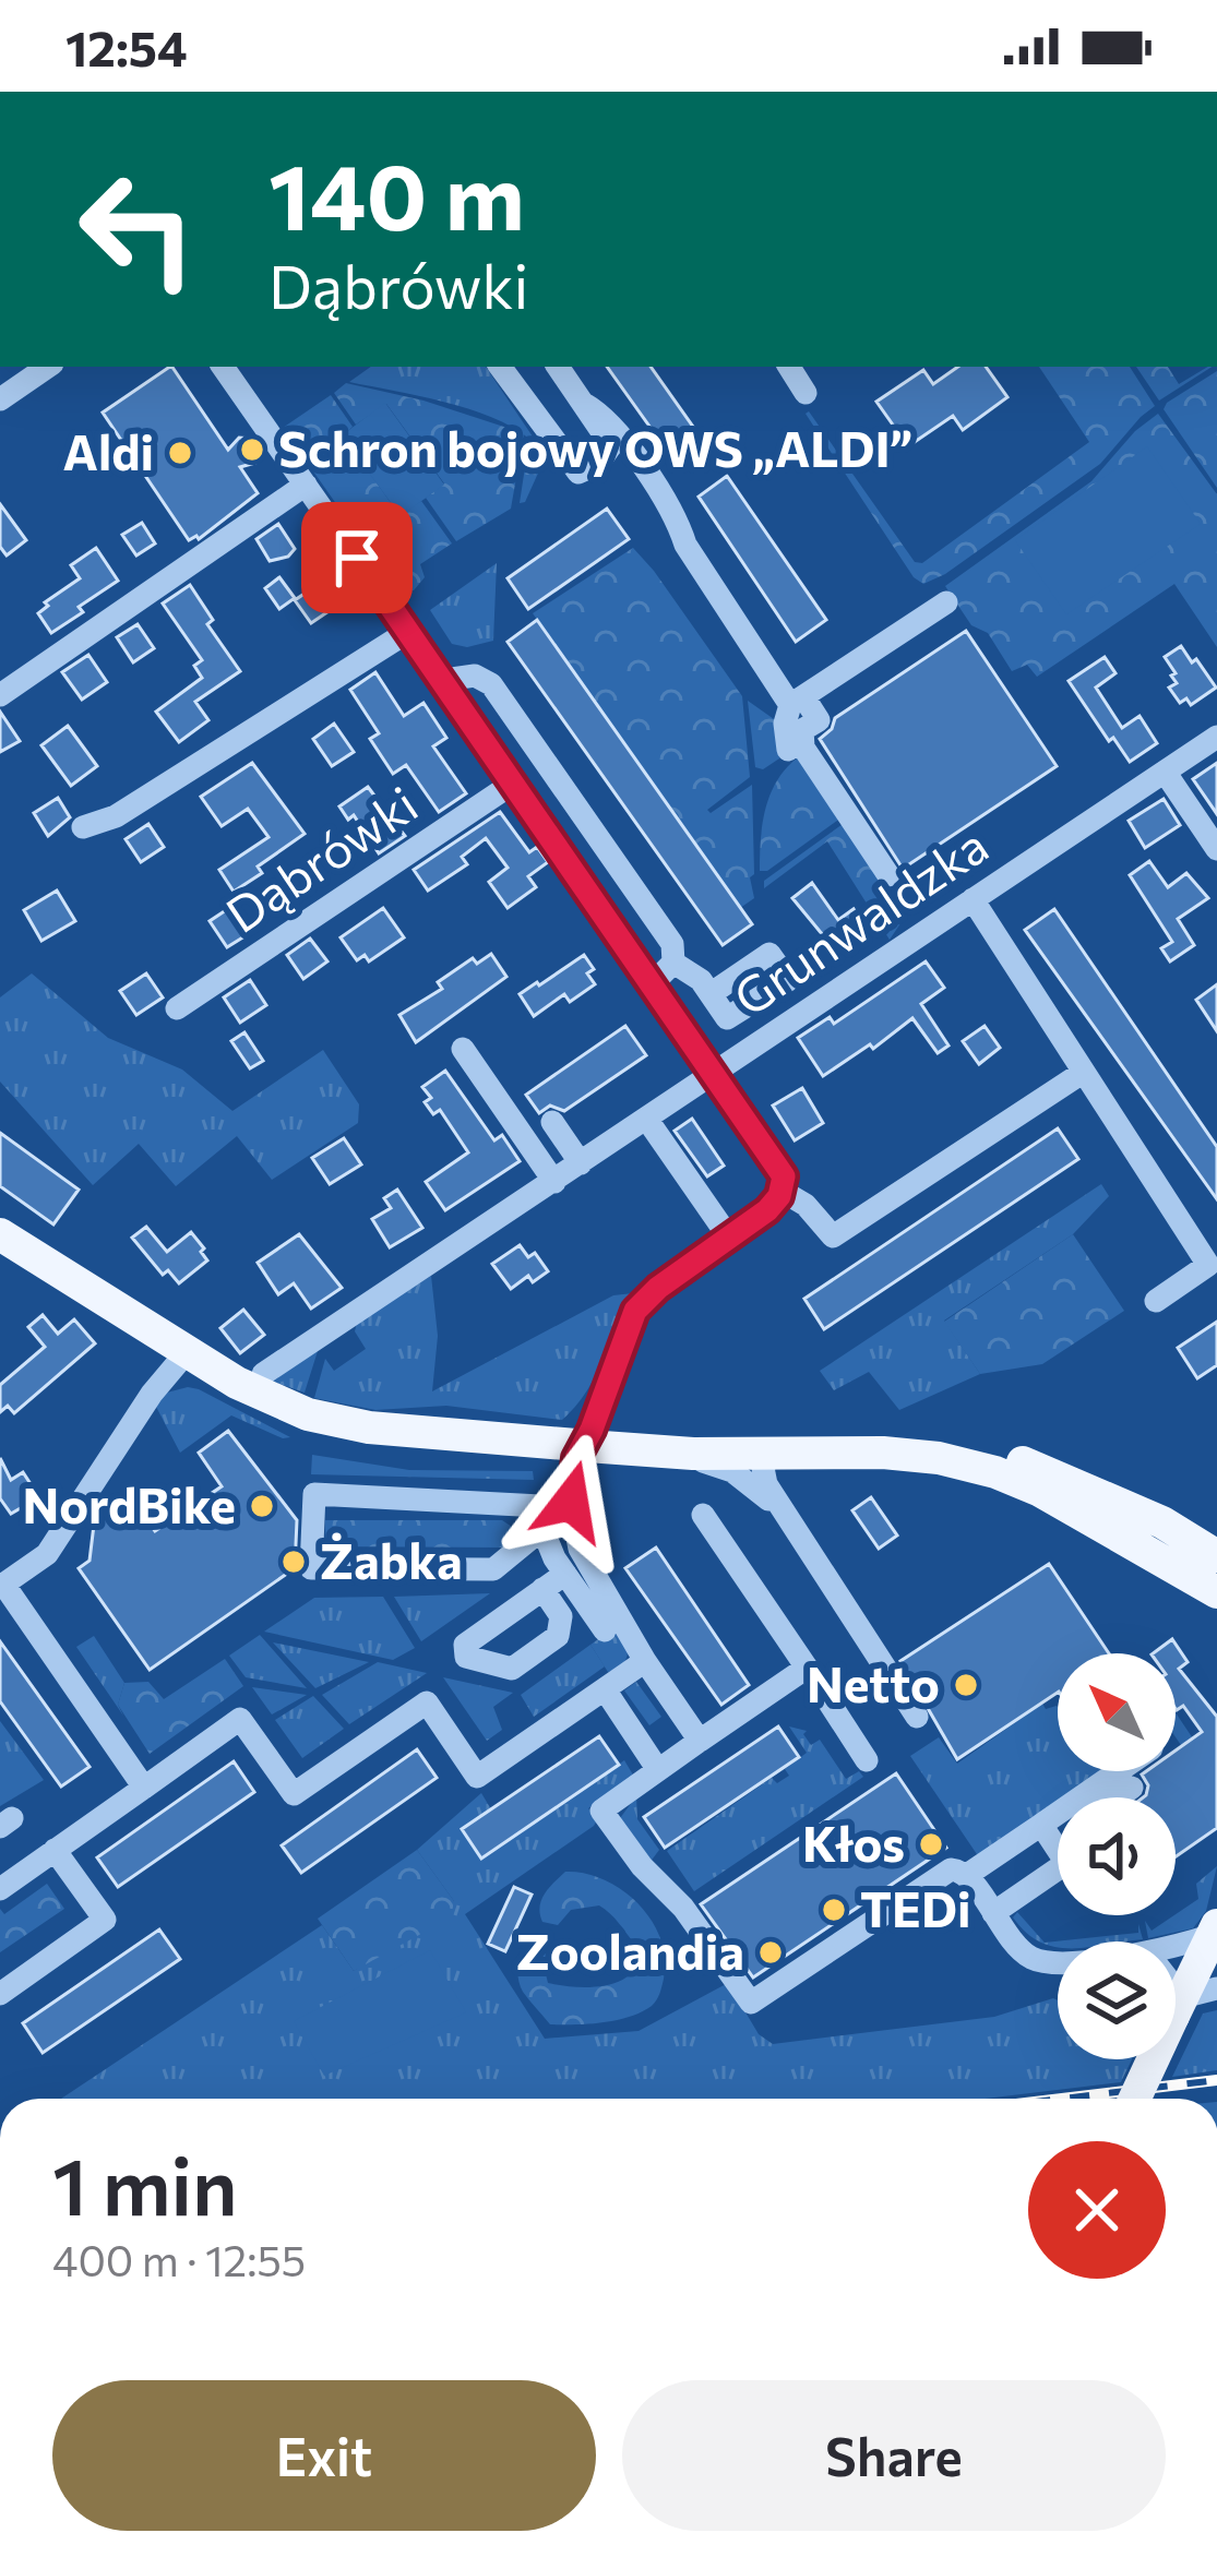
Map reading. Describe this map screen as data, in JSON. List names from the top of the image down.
{
  "streets": {
    "street": ["Dąbrówki", "Grunwaldzka"]
  },
  "places": [
    "Schron bojowy OWS „ALDI”",
    "Aldi",
    "NordBike",
    "Żabka",
    "Netto",
    "Kłos",
    "TEDi",
    "Zoolandia"
  ],
  "north": "top left",
  "page": {
    "status": "12:54",
    "turn": ["140 m", "Dąbrówki"],
    "heading": ["1 min", "400 m · 12:55"],
    "buttons": ["Exit", "Share"]
  }
}
